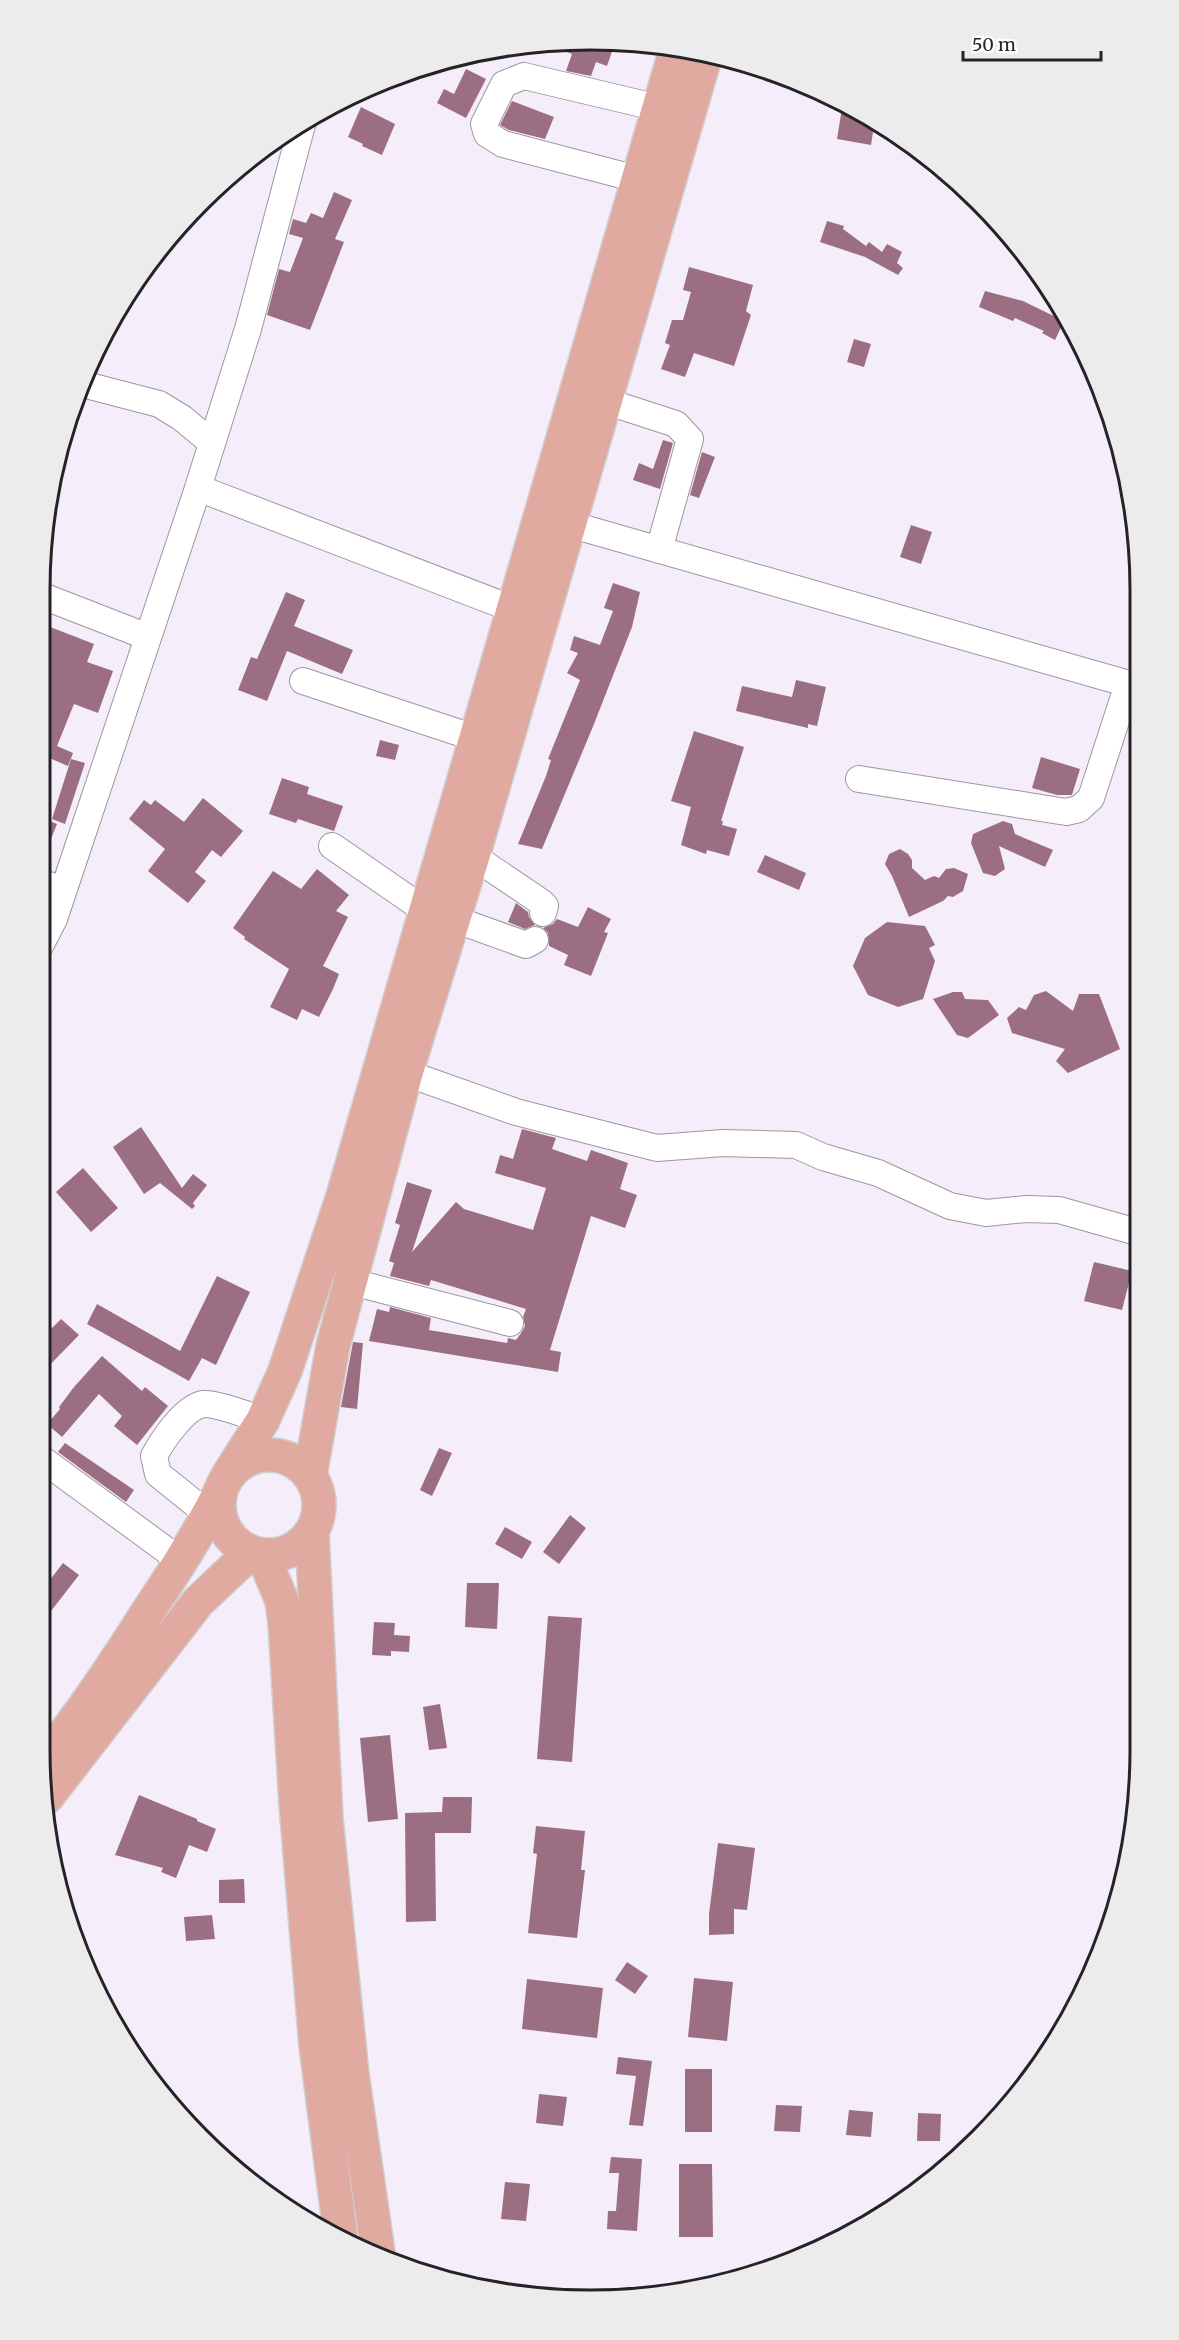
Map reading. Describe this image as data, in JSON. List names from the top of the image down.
{
  "scale_bar": "50 m"
}
